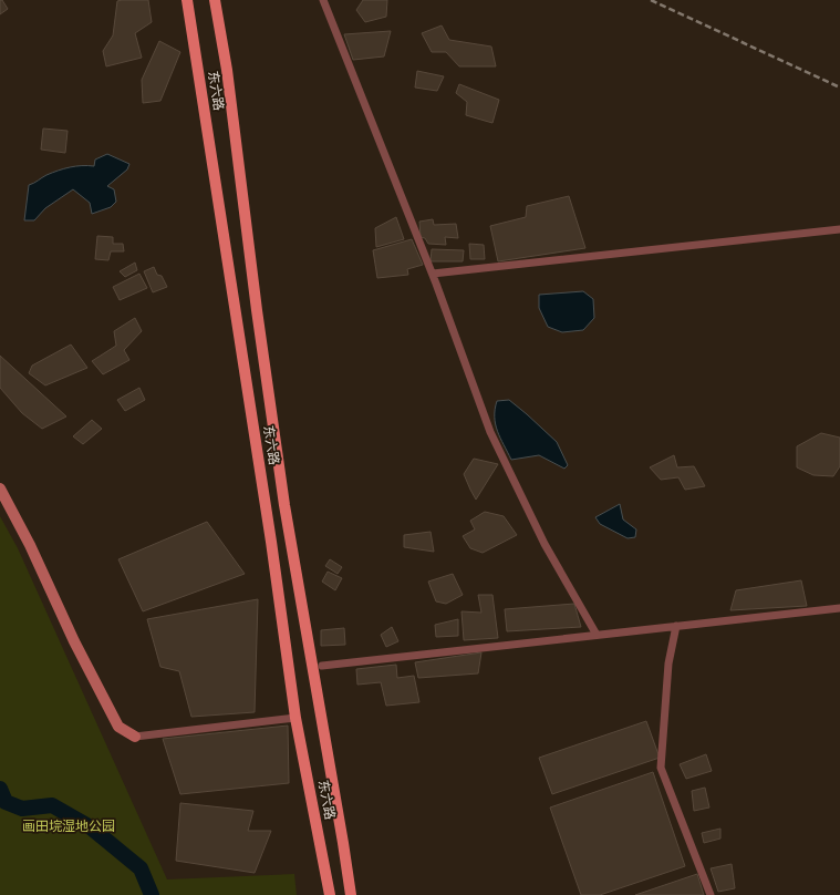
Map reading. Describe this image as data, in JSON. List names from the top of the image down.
{
  "streets": {
    "main road": ["东六路"]
  },
  "parks": ["画田垸湿地公园"]
}
